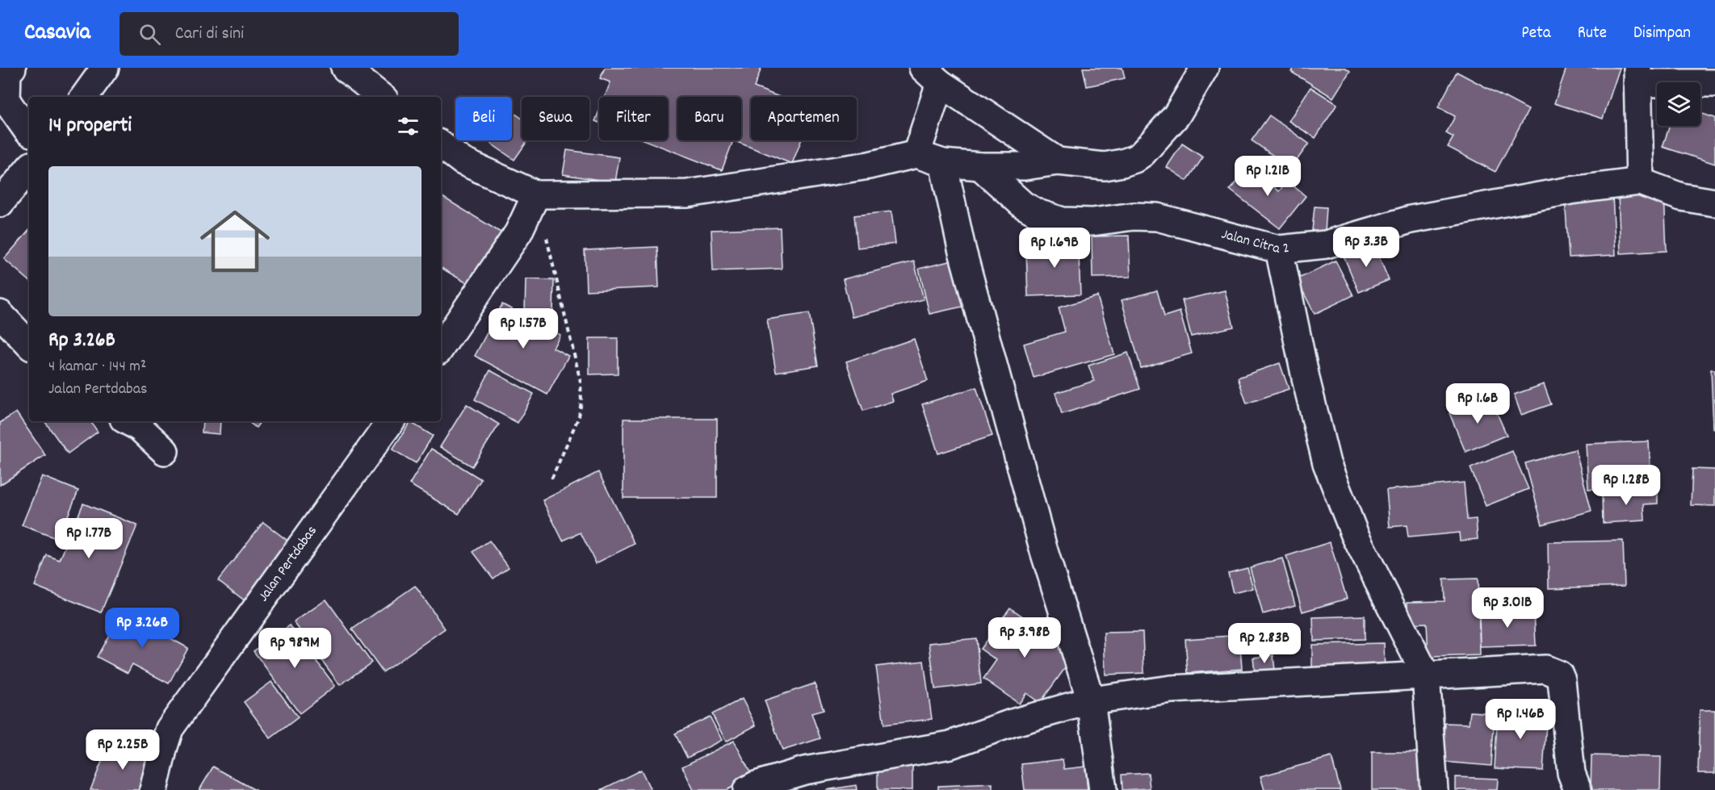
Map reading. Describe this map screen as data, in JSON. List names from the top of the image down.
{
  "streets": {
    "street": ["Jalan Citra 2", "Jalan Pertdabas"]
  },
  "page": {
    "header": "Casavia",
    "search": "Cari di sini",
    "nav": ["Peta", "Rute", "Disimpan"],
    "chip": [
      "Beli",
      "Sewa",
      "Filter",
      "Baru",
      "Apartemen"
    ],
    "heading": "14 properti",
    "list": [
      {
        "name": "Rp 3.26B",
        "note": "4 kamar · 144 m² · Jalan Pertdabas"
      }
    ],
    "price": [
      "Rp 1.21B",
      "Rp 3.3B",
      "Rp 1.69B",
      "Rp 1.57B",
      "Rp 1.6B",
      "Rp 1.28B",
      "Rp 1.77B",
      "Rp 3.01B",
      "Rp 3.26B",
      "Rp 3.98B",
      "Rp 2.83B",
      "Rp 989M",
      "Rp 1.46B",
      "Rp 2.25B"
    ]
  }
}
